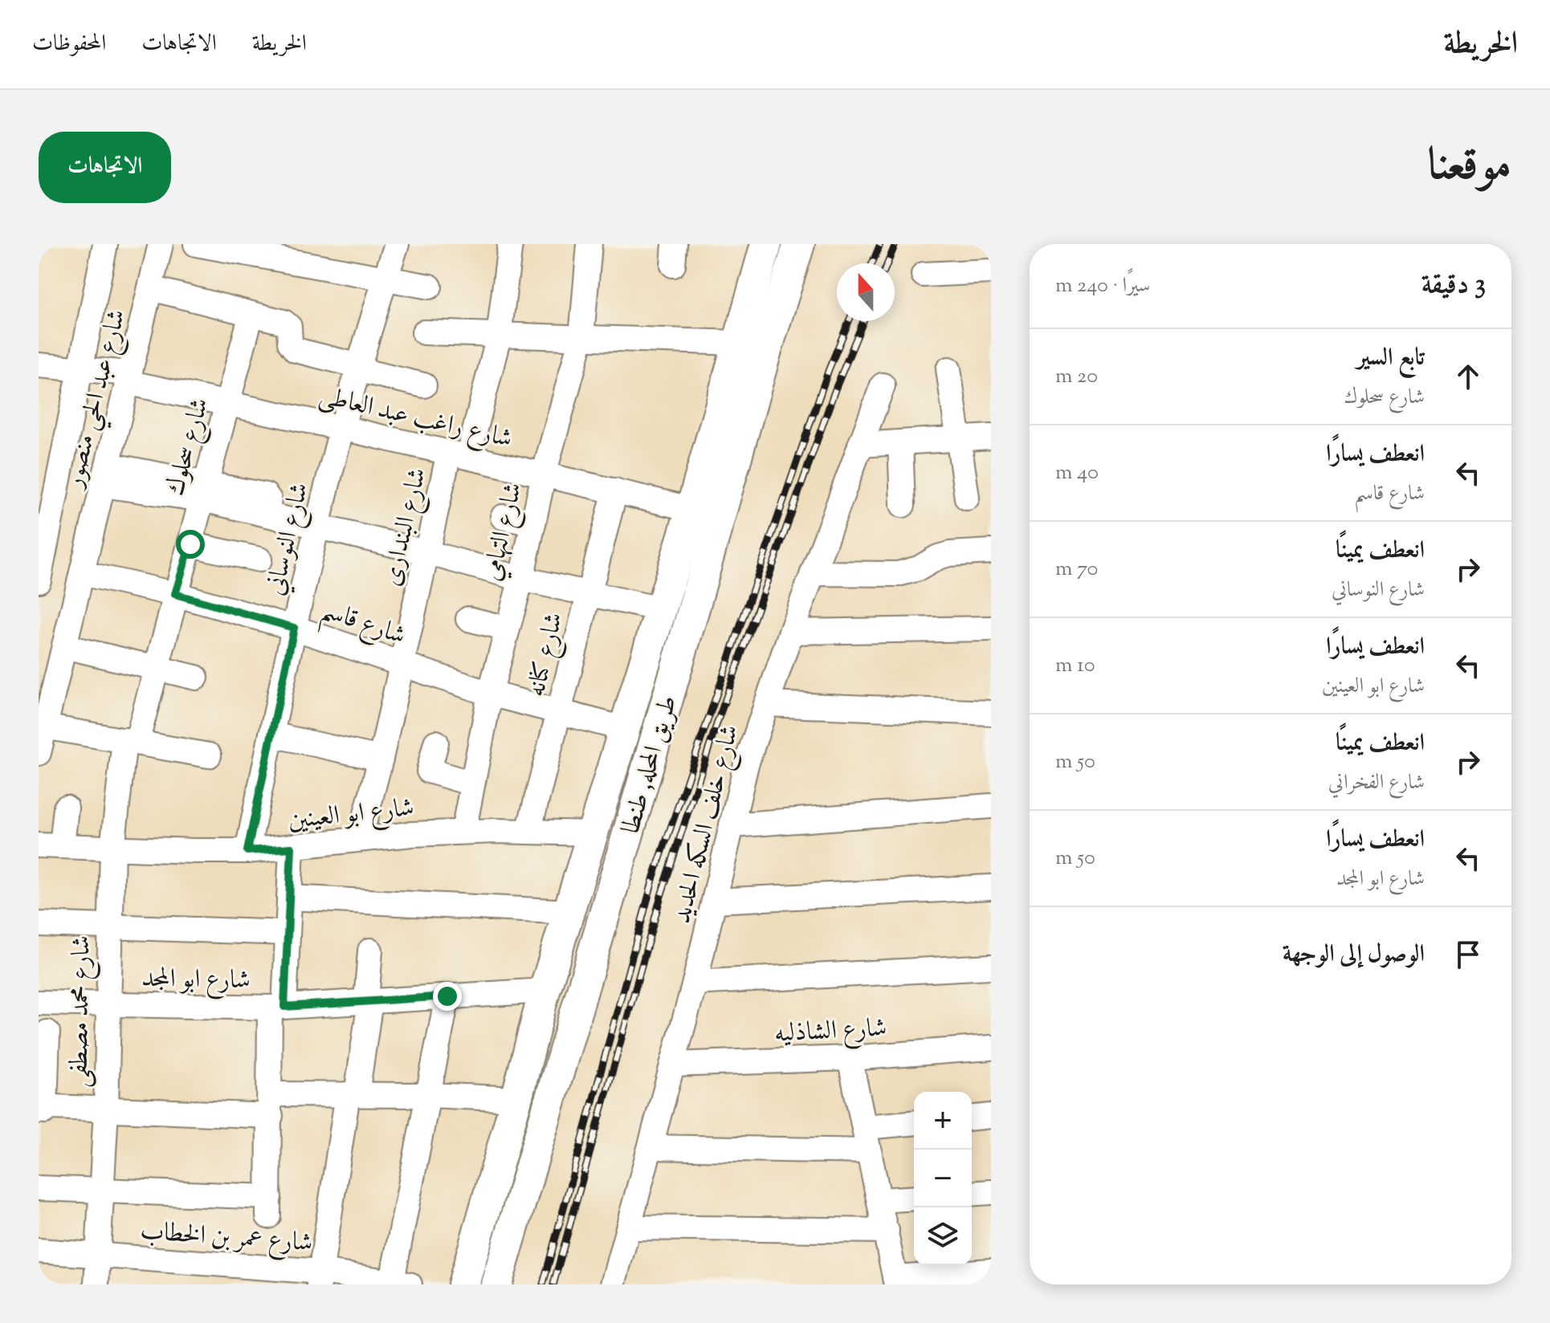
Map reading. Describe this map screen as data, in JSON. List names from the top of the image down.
{
  "streets": {
    "main road": ["طريق المحله, طنطا"],
    "street": [
      "شارع عبد الحي منصور",
      "شارع راغب عبد العاطى",
      "شارع سحلوك",
      "شارع البندارى",
      "شارع التهامي",
      "شارع النوساني",
      "شارع قاسم",
      "شارع كنانه",
      "شارع ابو العينين",
      "شارع خلف السكه الحديد",
      "شارع ابو المجد",
      "شارع محمد مصطفى",
      "شارع الشاذليه",
      "شارع عمر بن الخطاب"
    ]
  },
  "crossings": [
    ["شارع عبد الحي منصور", "شارع راغب عبد العاطى"],
    ["شارع عبد الحي منصور", "شارع قاسم"],
    ["شارع راغب عبد العاطى", "شارع سحلوك"],
    ["شارع راغب عبد العاطى", "شارع البندارى"],
    ["شارع راغب عبد العاطى", "شارع التهامي"],
    ["شارع راغب عبد العاطى", "شارع النوساني"],
    ["شارع راغب عبد العاطى", "شارع كنانه"],
    ["شارع راغب عبد العاطى", "طريق المحله, طنطا"],
    ["شارع سحلوك", "شارع قاسم"],
    ["شارع سحلوك", "شارع محمد مصطفى"],
    ["شارع البندارى", "شارع قاسم"],
    ["شارع البندارى", "شارع ابو العينين"],
    ["شارع التهامي", "شارع قاسم"],
    ["شارع التهامي", "شارع ابو العينين"],
    ["شارع النوساني", "شارع قاسم"],
    ["شارع النوساني", "شارع ابو العينين"],
    ["شارع قاسم", "شارع كنانه"],
    ["شارع قاسم", "طريق المحله, طنطا"],
    ["شارع كنانه", "شارع ابو العينين"],
    ["طريق المحله, طنطا", "شارع ابو العينين"],
    ["طريق المحله, طنطا", "شارع ابو المجد"],
    ["شارع ابو العينين", "شارع محمد مصطفى"],
    ["شارع خلف السكه الحديد", "شارع الشاذليه"],
    ["شارع ابو المجد", "شارع محمد مصطفى"],
    ["شارع محمد مصطفى", "شارع عمر بن الخطاب"]
  ],
  "north": "top",
  "page": {
    "header": "الخريطة",
    "nav": ["الخريطة", "الاتجاهات", "المحفوظات"],
    "title": "موقعنا",
    "buttons": "الاتجاهات",
    "heading": ["3 دقيقة", "سيرًا · 240 m"],
    "list": [
      ["تابع السير", "شارع سحلوك", "20 m"],
      ["انعطف يسارًا", "شارع قاسم", "40 m"],
      ["انعطف يمينًا", "شارع النوساني", "70 m"],
      ["انعطف يسارًا", "شارع ابو العينين", "10 m"],
      ["انعطف يمينًا", "شارع الفخراني", "50 m"],
      ["انعطف يسارًا", "شارع ابو المجد", "50 m"],
      "الوصول إلى الوجهة"
    ],
    "map_buttons": ["+", "−"]
  }
}
